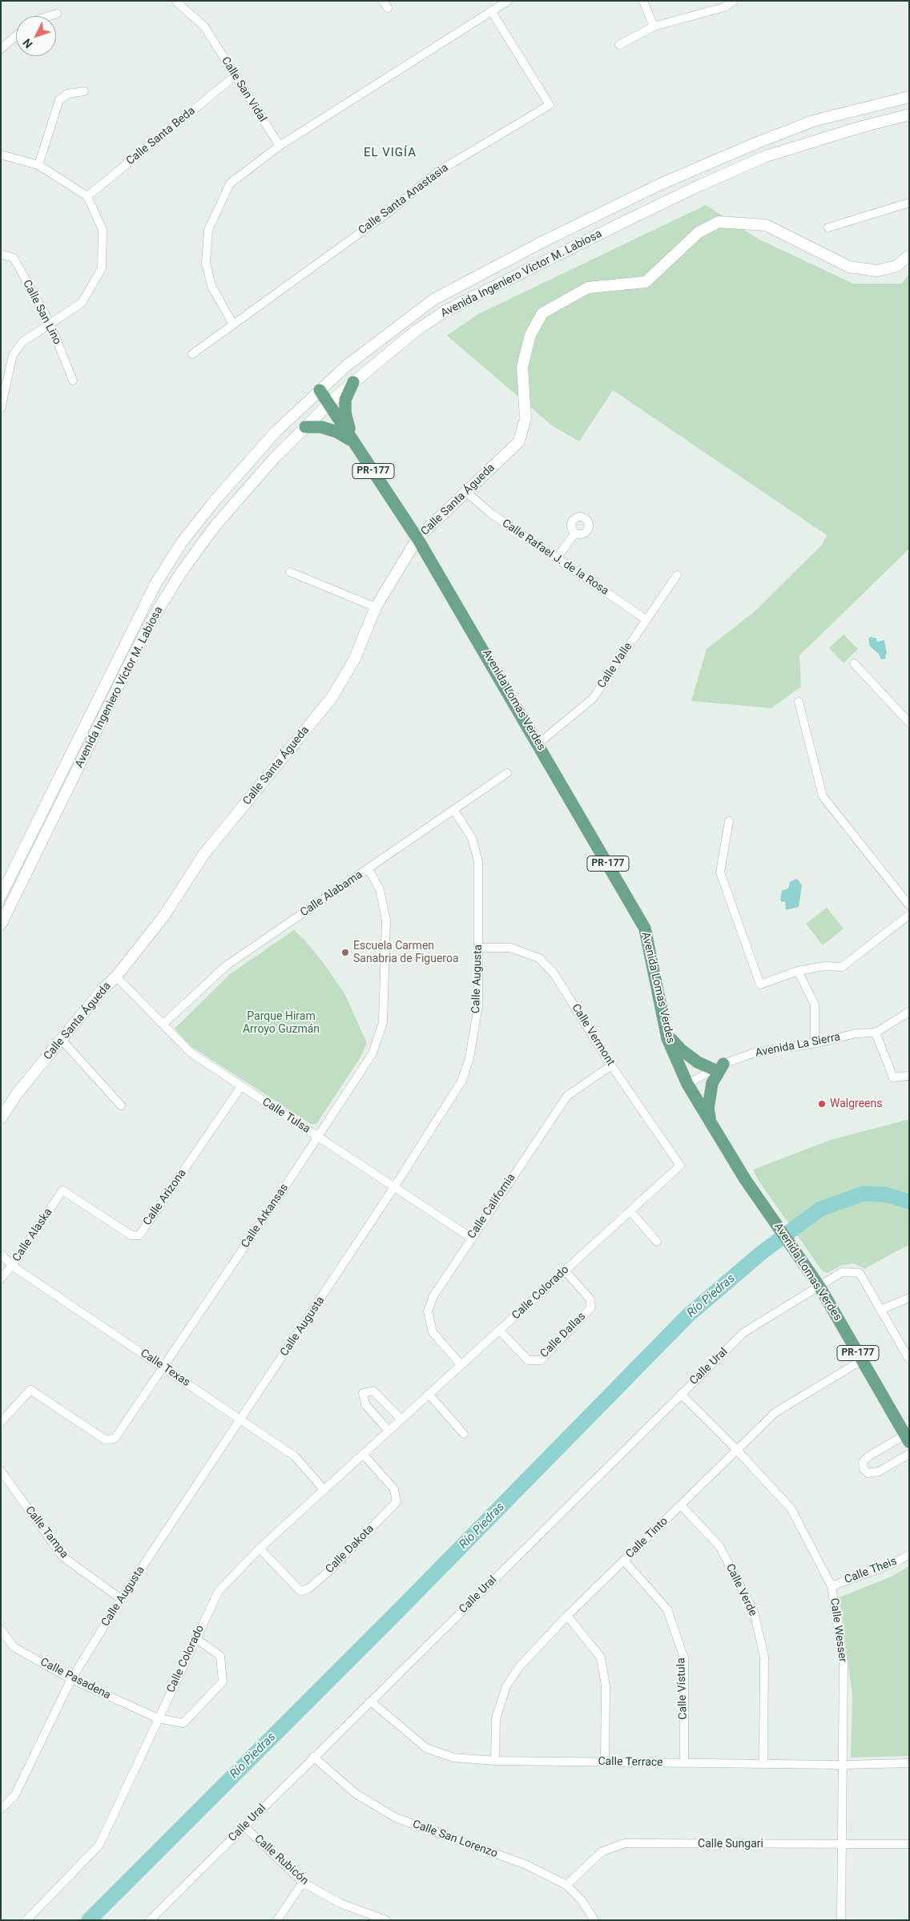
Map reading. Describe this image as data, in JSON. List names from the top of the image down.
{
  "streets": {
    "main road": [
      "Avenida Ingeniero Víctor M. Labiosa",
      "PR-177",
      "Calle Santa Águeda",
      "Avenida Lomas Verdes"
    ],
    "street": [
      "Calle San Vidal",
      "Calle Santa Beda",
      "Calle Santa Anastasia",
      "Calle San Lino",
      "Calle Rafael J. de la Rosa",
      "Calle Valle",
      "Calle Alabama",
      "Calle Augusta",
      "Calle Vermont",
      "Avenida La Sierra",
      "Calle Tulsa",
      "Calle Arizona",
      "Calle California",
      "Calle Arkansas",
      "Calle Alaska",
      "Calle Colorado",
      "Calle Dallas",
      "Calle Ural",
      "Calle Texas",
      "Calle Tampa",
      "Calle Tinto",
      "Calle Dakota",
      "Calle Theis",
      "Calle Verde",
      "Calle Wesser",
      "Calle Pasadena",
      "Calle Vístula",
      "Calle Terrace",
      "Calle San Lorenzo",
      "Calle Sungari",
      "Calle Rubicón"
    ]
  },
  "crossings": [
    ["Calle San Vidal", "Calle Santa Beda"],
    ["Avenida Ingeniero Víctor M. Labiosa", "Avenida Lomas Verdes"],
    ["Calle Santa Águeda", "Calle Rafael J. de la Rosa"],
    ["Calle Santa Águeda", "Avenida Lomas Verdes"],
    ["Calle Santa Águeda", "Calle Tulsa"],
    ["Calle Rafael J. de la Rosa", "Calle Valle"],
    ["Calle Valle", "Avenida Lomas Verdes"],
    ["Avenida Lomas Verdes", "Avenida La Sierra"],
    ["Avenida Lomas Verdes", "Calle Ural"],
    ["Avenida Lomas Verdes", "Calle Tinto"],
    ["Calle Alabama", "Calle Augusta"],
    ["Calle Alabama", "Calle Tulsa"],
    ["Calle Alabama", "Calle Arkansas"],
    ["Calle Augusta", "Calle Vermont"],
    ["Calle Augusta", "Calle Tulsa"],
    ["Calle Augusta", "Calle Texas"],
    ["Calle Augusta", "Calle Tampa"],
    ["Calle Augusta", "Calle Pasadena"],
    ["Calle Vermont", "Calle California"],
    ["Calle Vermont", "Calle Colorado"],
    ["Calle Tulsa", "Calle Arizona"],
    ["Calle Tulsa", "Calle California"],
    ["Calle Tulsa", "Calle Arkansas"],
    ["Calle Arizona", "Calle Alaska"],
    ["Calle California", "Calle Colorado"],
    ["Calle Arkansas", "Calle Texas"],
    ["Calle Alaska", "Calle Texas"],
    ["Calle Colorado", "Calle Dallas"],
    ["Calle Colorado", "Calle Texas"],
    ["Calle Colorado", "Calle Dakota"],
    ["Calle Colorado", "Calle Pasadena"],
    ["Calle Ural", "Calle Wesser"],
    ["Calle Ural", "Calle Terrace"],
    ["Calle Ural", "Calle San Lorenzo"],
    ["Calle Ural", "Calle Rubicón"],
    ["Calle Tinto", "Calle Verde"],
    ["Calle Tinto", "Calle Wesser"],
    ["Calle Tinto", "Calle Vístula"],
    ["Calle Tinto", "Calle Terrace"],
    ["Calle Theis", "Calle Wesser"],
    ["Calle Verde", "Calle Terrace"],
    ["Calle Wesser", "Calle Terrace"],
    ["Calle Wesser", "Calle Sungari"],
    ["Calle Vístula", "Calle Terrace"],
    ["Calle San Lorenzo", "Calle Sungari"]
  ],
  "districts": ["EL VIGÍA"],
  "water": ["Río Piedras"],
  "parks": ["Parque Hiram Arroyo Guzmán"],
  "places": ["Escuela Carmen Sanabria de Figueroa", "Walgreens"],
  "north": "bottom left"
}
